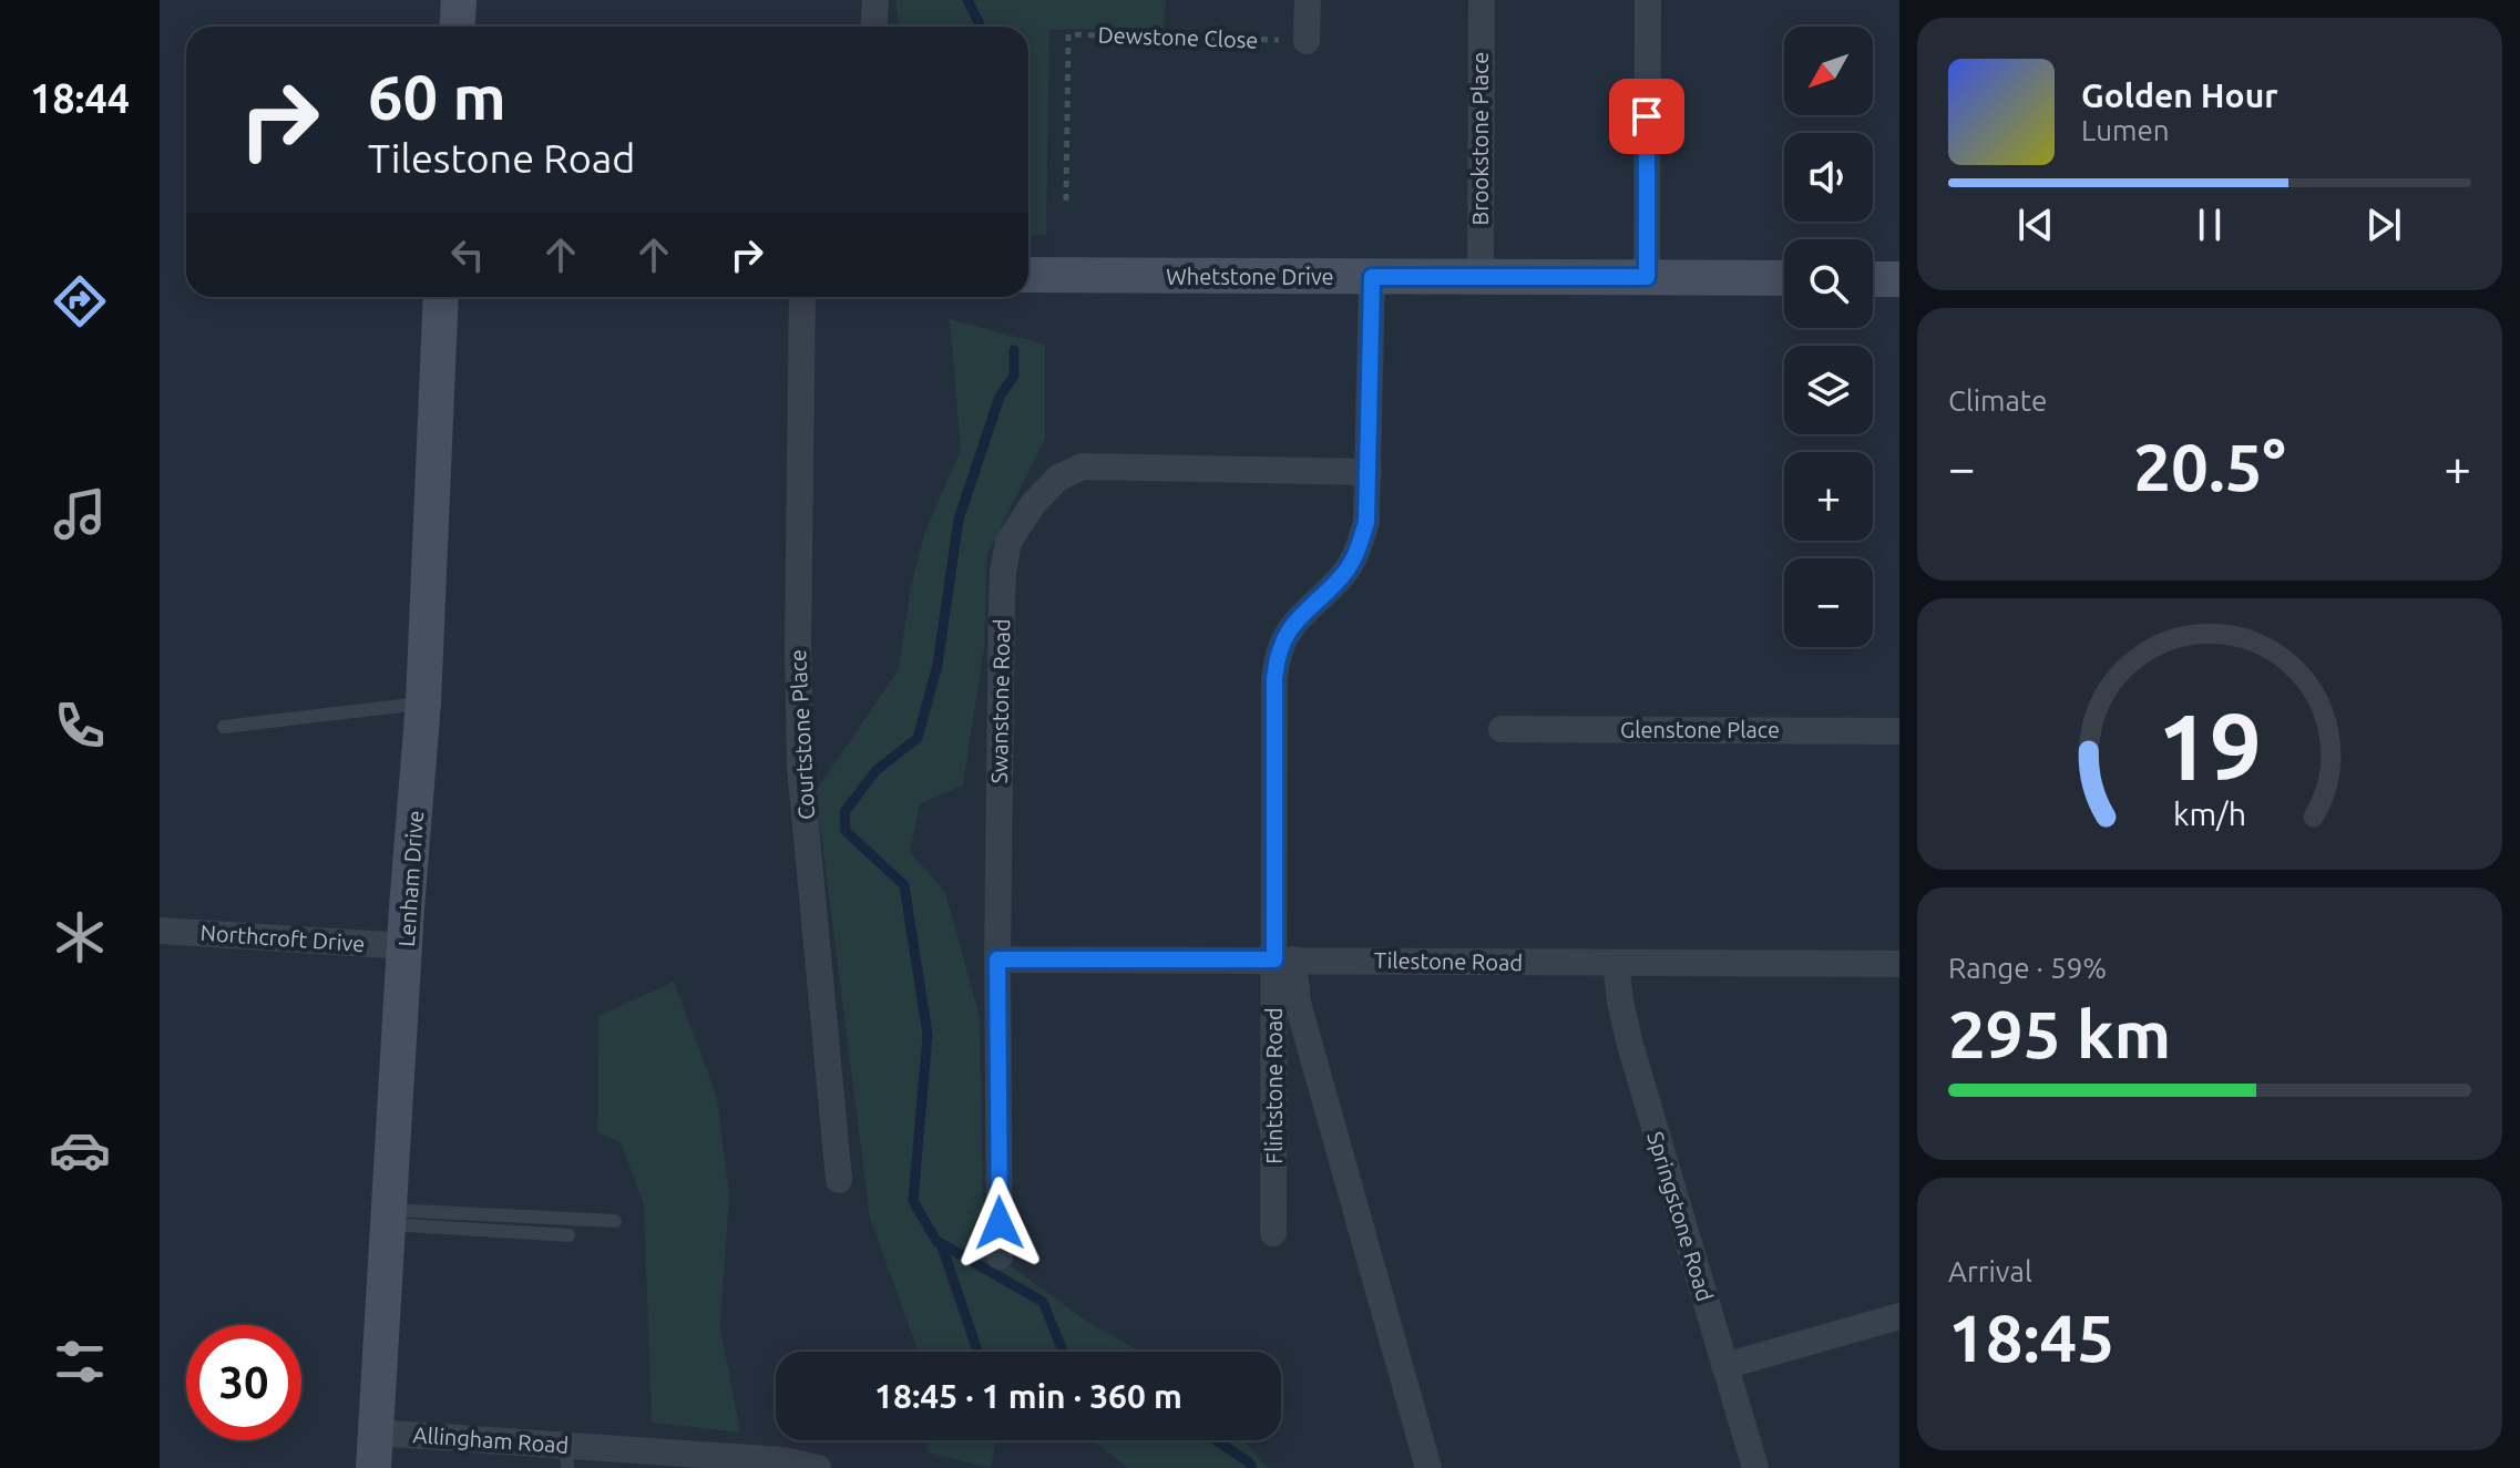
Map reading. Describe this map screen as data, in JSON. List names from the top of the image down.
{
  "streets": {
    "street": [
      "Brookstone Place",
      "Whetstone Drive",
      "Swanstone Road",
      "Glenstone Place",
      "Courtstone Place",
      "Lenham Drive",
      "Northcroft Drive",
      "Tilestone Road",
      "Flintstone Road",
      "Springstone Road",
      "Allingham Road"
    ],
    "path": ["Dewstone Close"]
  },
  "crossings": [
    ["Brookstone Place", "Whetstone Drive"],
    ["Whetstone Drive", "Flintstone Road"],
    ["Swanstone Road", "Tilestone Road"],
    ["Swanstone Road", "Flintstone Road"],
    ["Lenham Drive", "Northcroft Drive"],
    ["Lenham Drive", "Allingham Road"],
    ["Tilestone Road", "Flintstone Road"],
    ["Tilestone Road", "Springstone Road"]
  ],
  "north": "bottom left",
  "page": {
    "tabs": "18:44",
    "map_buttons": ["+", "−"],
    "turn": ["60 m", "Tilestone Road"],
    "song": ["Golden Hour", "Lumen"],
    "tile": [
      "Climate",
      ["Range · 59%", "295 km"],
      ["Arrival", "18:45"]
    ],
    "heat": ["−", "20.5°", "+"],
    "limit": "30",
    "trip": "18:45 · 1 min · 360 m",
    "gauge": ["19", "km/h"]
  }
}
